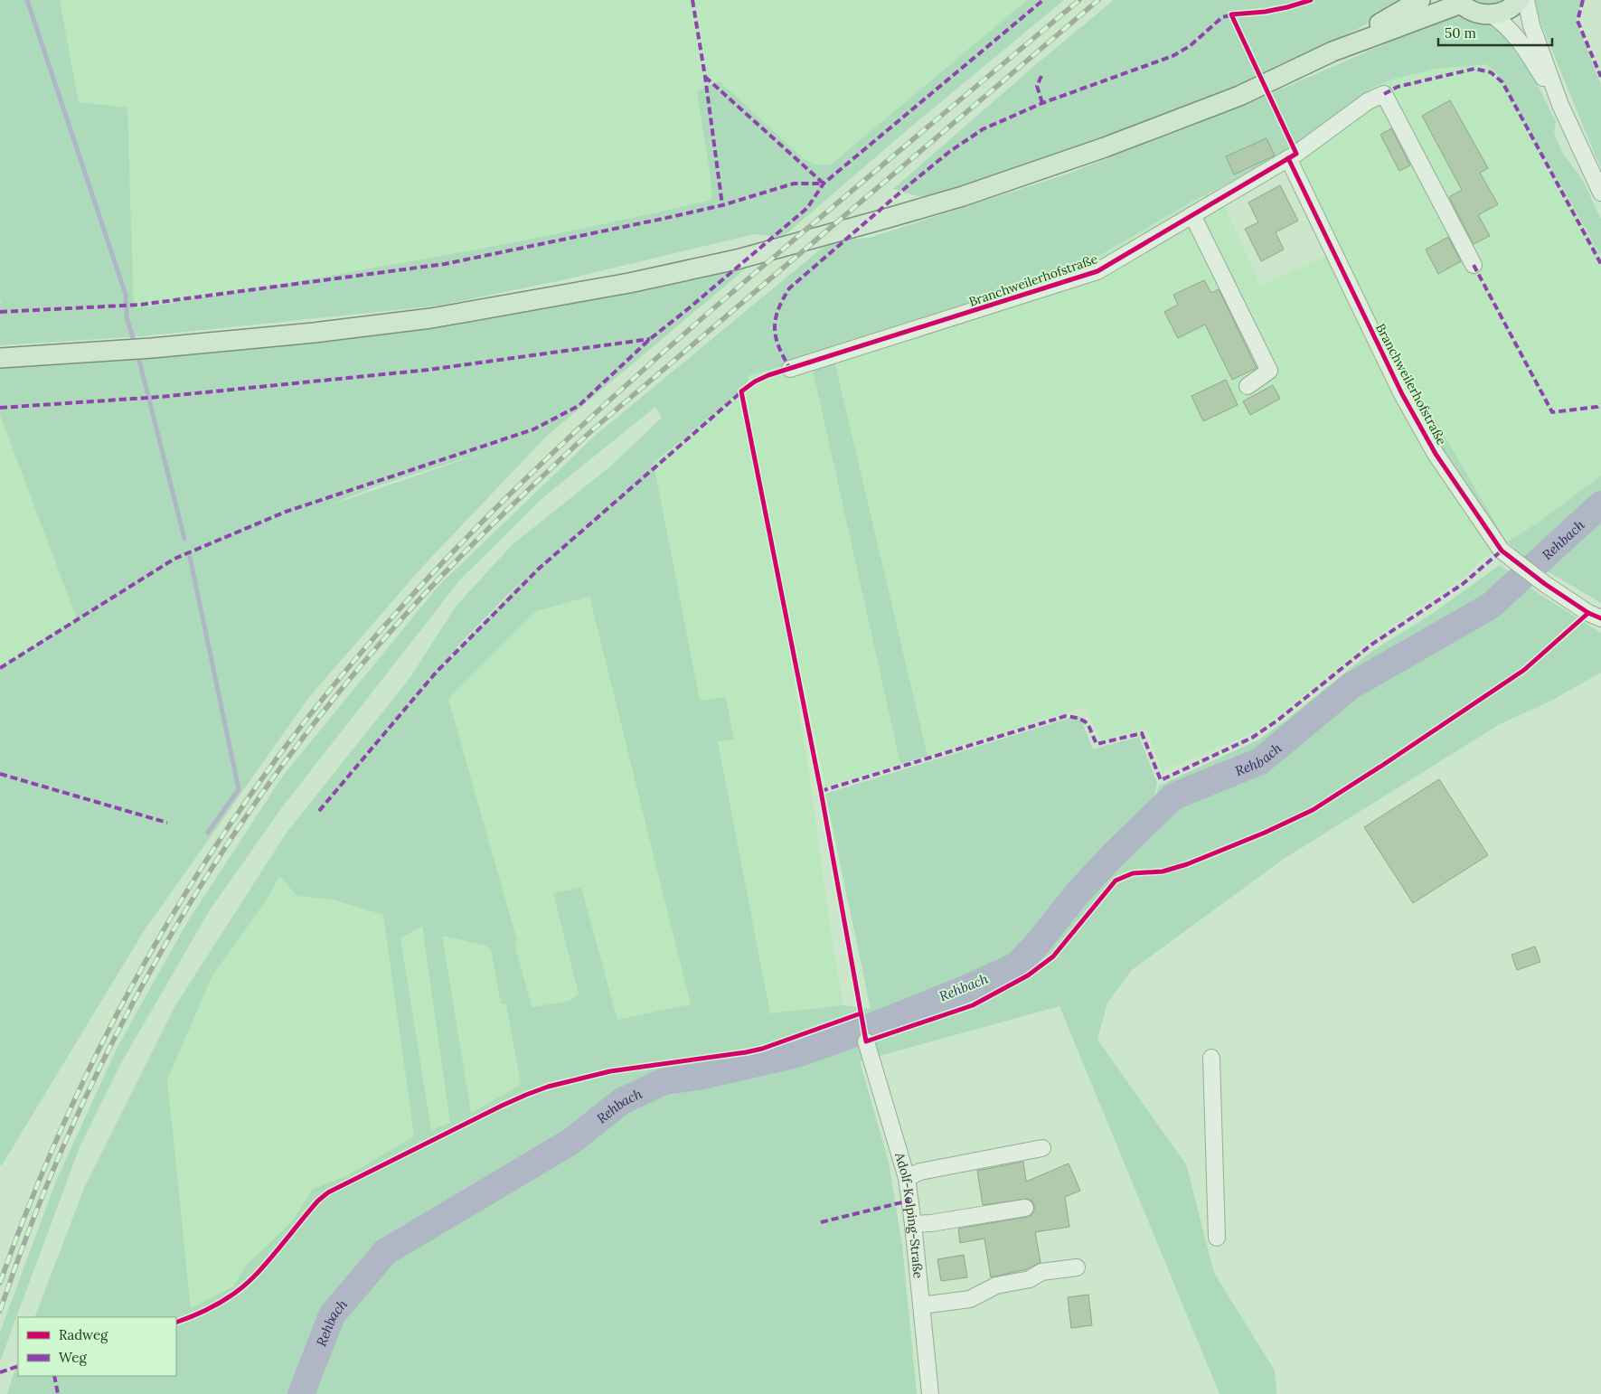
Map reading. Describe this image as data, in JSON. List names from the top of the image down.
{
  "streets": {
    "street": ["Branchweilerhofstraße", "Adolf-Kolping-Straße"]
  },
  "water": ["Rehbach"],
  "legend": ["Radweg", "Weg"],
  "scale_bar": "50 m"
}
